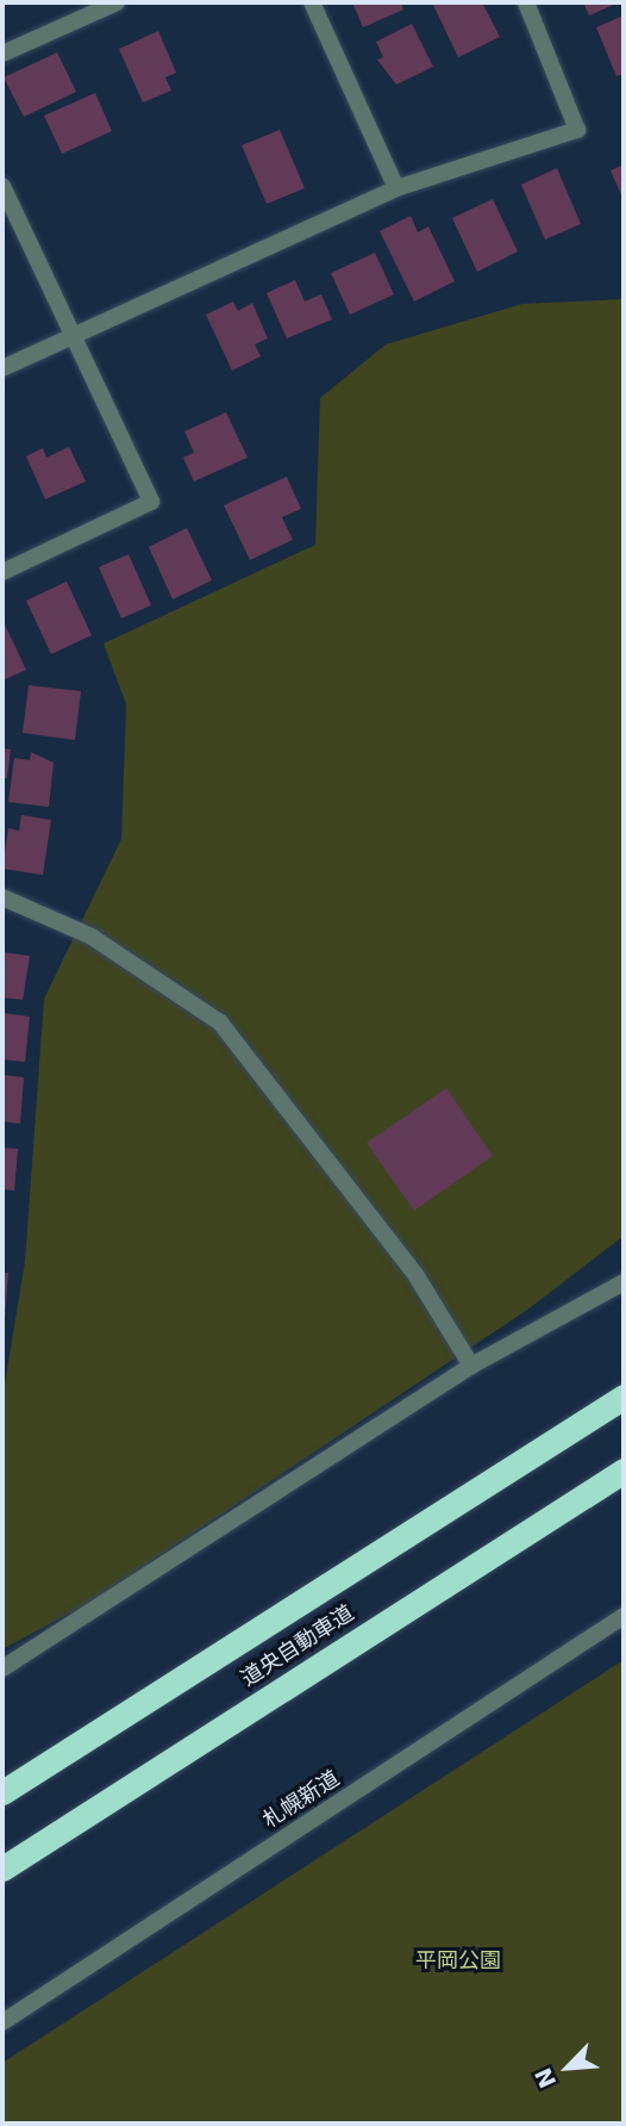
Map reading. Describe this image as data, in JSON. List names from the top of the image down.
{
  "streets": {
    "highway": ["道央自動車道"],
    "street": ["札幌新道"]
  },
  "parks": ["平岡公園"],
  "north": "bottom left"
}
